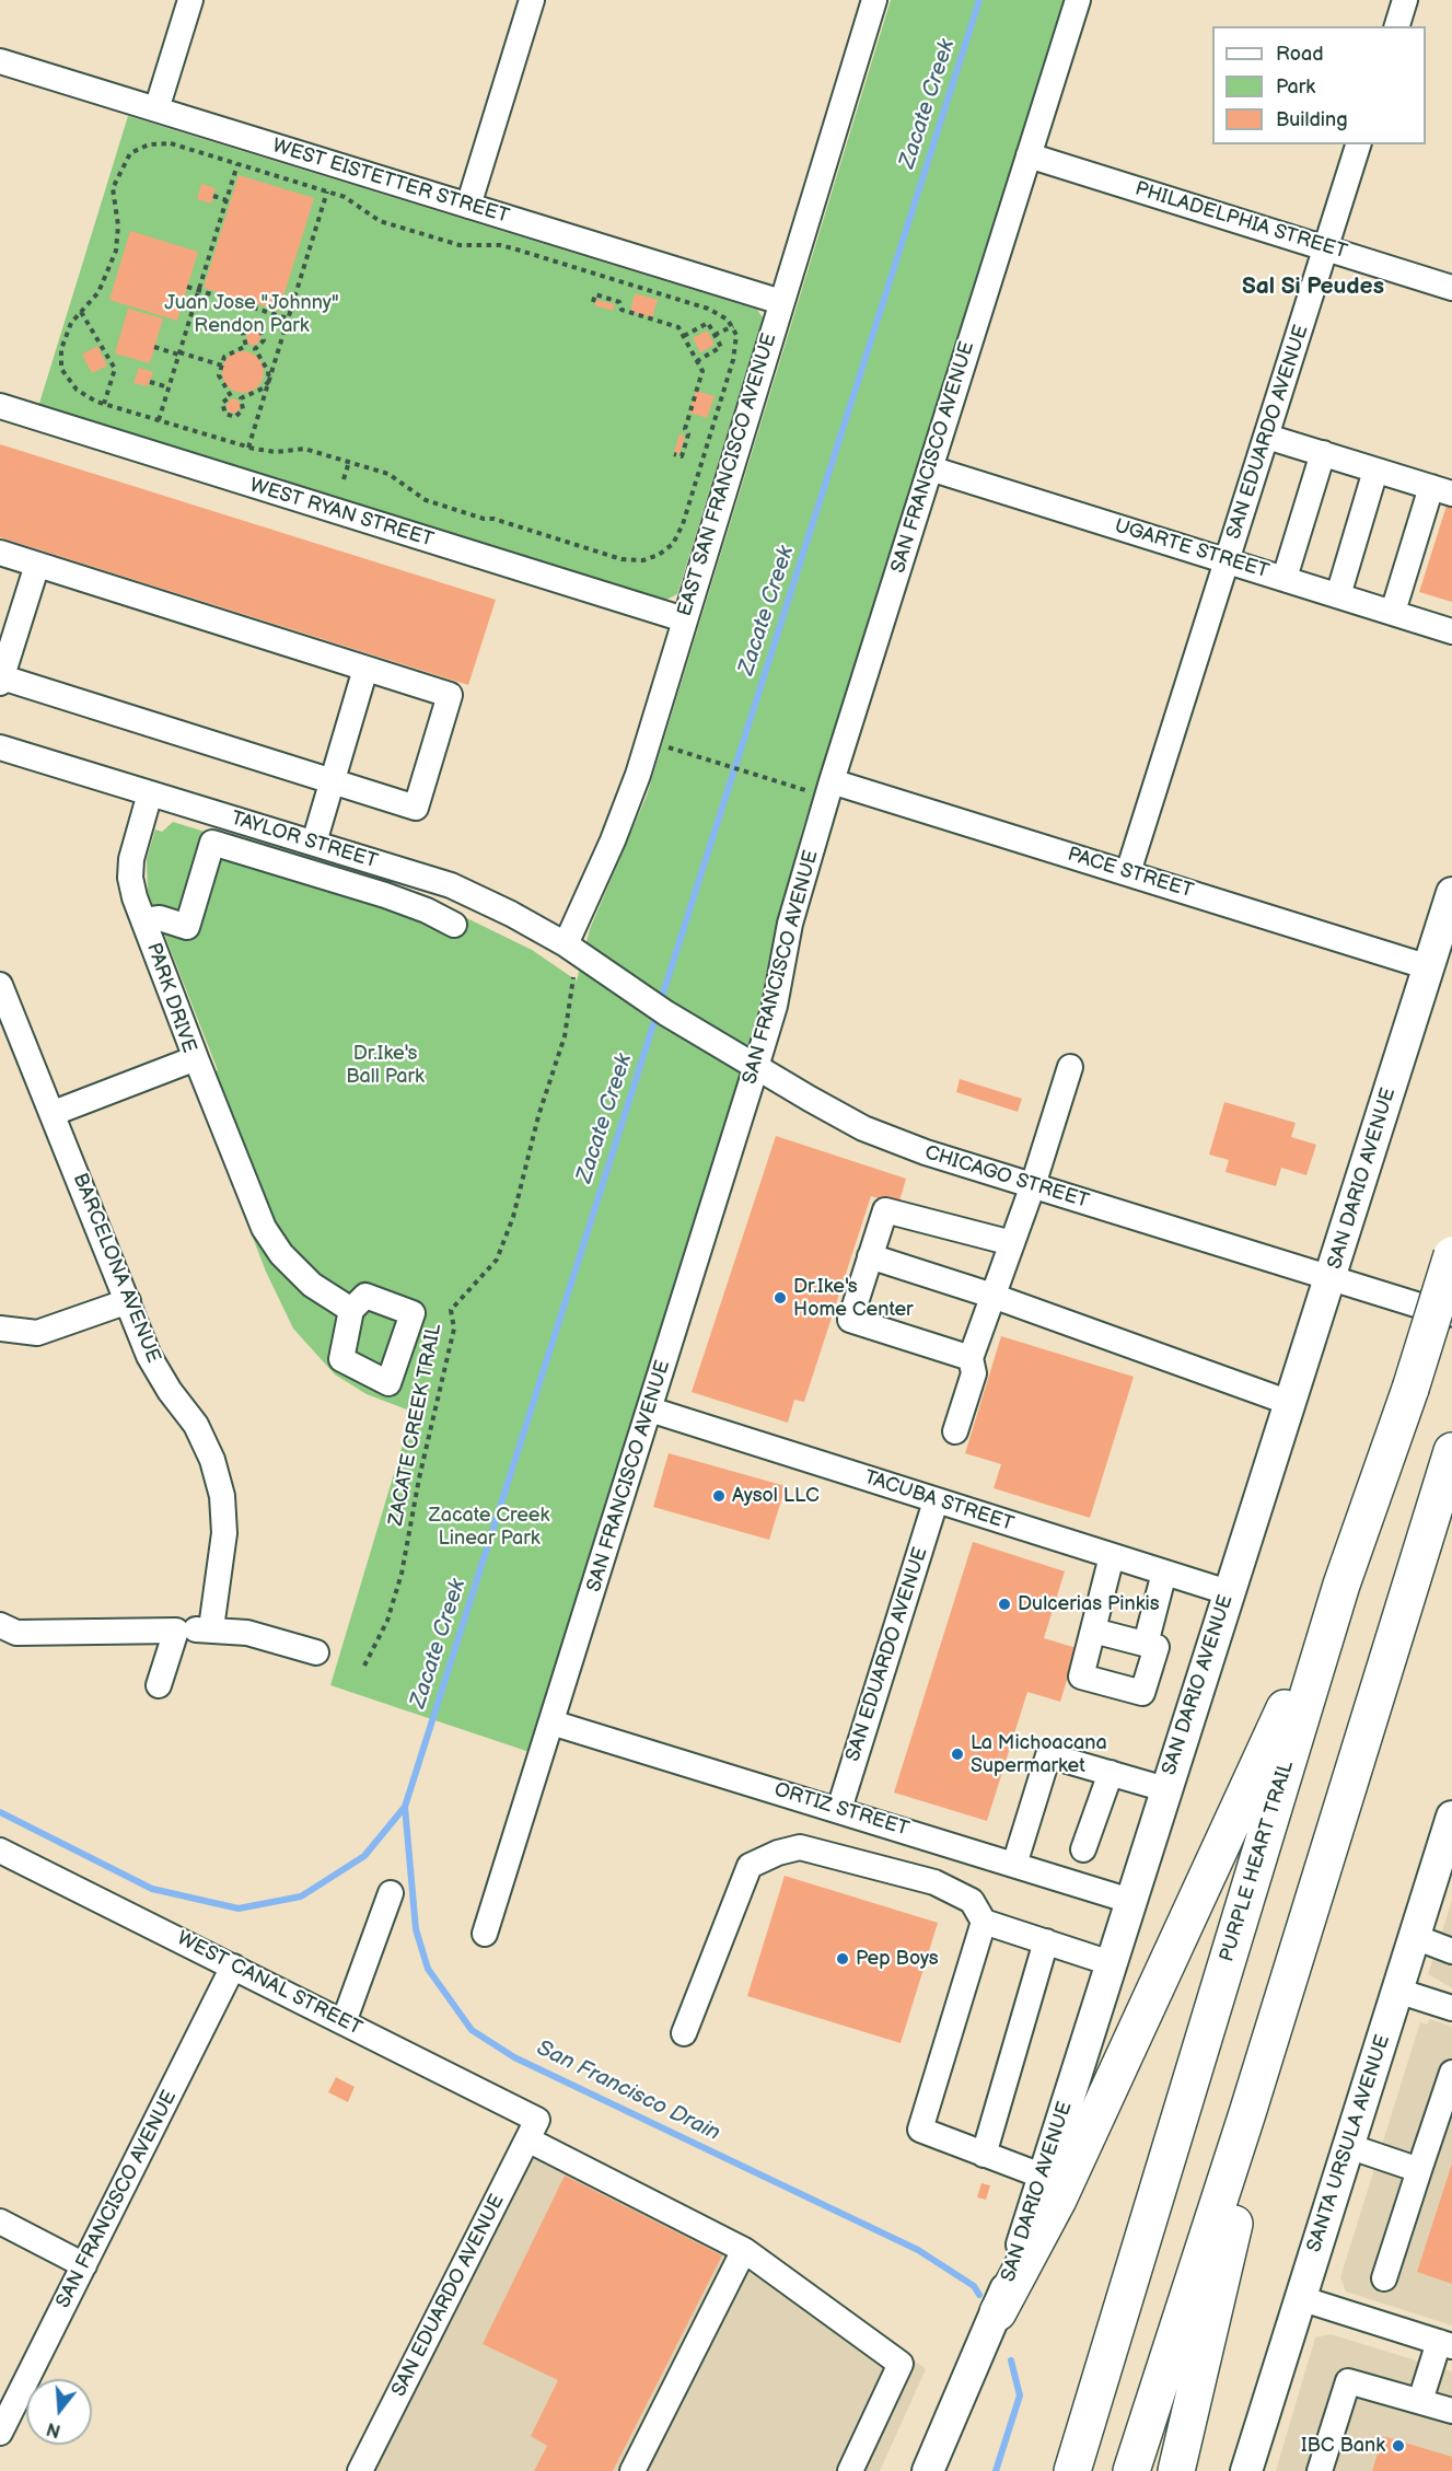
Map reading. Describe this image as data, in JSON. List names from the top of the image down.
{
  "streets": {
    "highway": ["PURPLE HEART TRAIL"],
    "main road": ["SAN DARIO AVENUE", "SANTA URSULA AVENUE"],
    "street": [
      "WEST EISTETTER STREET",
      "PHILADELPHIA STREET",
      "SAN EDUARDO AVENUE",
      "SAN FRANCISCO AVENUE",
      "EAST SAN FRANCISCO AVENUE",
      "WEST RYAN STREET",
      "UGARTE STREET",
      "TAYLOR STREET",
      "PACE STREET",
      "PARK DRIVE",
      "CHICAGO STREET",
      "BARCELONA AVENUE",
      "TACUBA STREET",
      "ORTIZ STREET",
      "WEST CANAL STREET"
    ],
    "path": ["ZACATE CREEK TRAIL"]
  },
  "crossings": [
    ["WEST EISTETTER STREET", "EAST SAN FRANCISCO AVENUE"],
    ["PHILADELPHIA STREET", "SAN EDUARDO AVENUE"],
    ["PHILADELPHIA STREET", "SAN FRANCISCO AVENUE"],
    ["SAN EDUARDO AVENUE", "UGARTE STREET"],
    ["SAN EDUARDO AVENUE", "PACE STREET"],
    ["SAN EDUARDO AVENUE", "TACUBA STREET"],
    ["SAN EDUARDO AVENUE", "ORTIZ STREET"],
    ["SAN EDUARDO AVENUE", "WEST CANAL STREET"],
    ["SAN FRANCISCO AVENUE", "UGARTE STREET"],
    ["SAN FRANCISCO AVENUE", "PACE STREET"],
    ["SAN FRANCISCO AVENUE", "CHICAGO STREET"],
    ["SAN FRANCISCO AVENUE", "TACUBA STREET"],
    ["SAN FRANCISCO AVENUE", "ORTIZ STREET"],
    ["SAN FRANCISCO AVENUE", "WEST CANAL STREET"],
    ["EAST SAN FRANCISCO AVENUE", "WEST RYAN STREET"],
    ["EAST SAN FRANCISCO AVENUE", "TAYLOR STREET"],
    ["TAYLOR STREET", "PARK DRIVE"],
    ["TAYLOR STREET", "CHICAGO STREET"],
    ["TAYLOR STREET", "ZACATE CREEK TRAIL"],
    ["PACE STREET", "SAN DARIO AVENUE"],
    ["PARK DRIVE", "BARCELONA AVENUE"],
    ["CHICAGO STREET", "SAN DARIO AVENUE"],
    ["CHICAGO STREET", "ZACATE CREEK TRAIL"],
    ["SAN DARIO AVENUE", "TACUBA STREET"],
    ["SAN DARIO AVENUE", "ORTIZ STREET"]
  ],
  "districts": ["Sal Si Peudes"],
  "water": ["Zacate Creek", "San Francisco Drain"],
  "parks": ["Juan Jose \"Johnny\" Rendon Park", "Dr.Ike's Ball Park", "Zacate Creek Linear Park"],
  "places": [
    "Dr.Ike's Home Center",
    "Aysol LLC",
    "Dulcerias Pinkis",
    "La Michoacana Supermarket",
    "Pep Boys",
    "IBC Bank"
  ],
  "legend": ["Road", "Park", "Building"],
  "north": "bottom"
}
